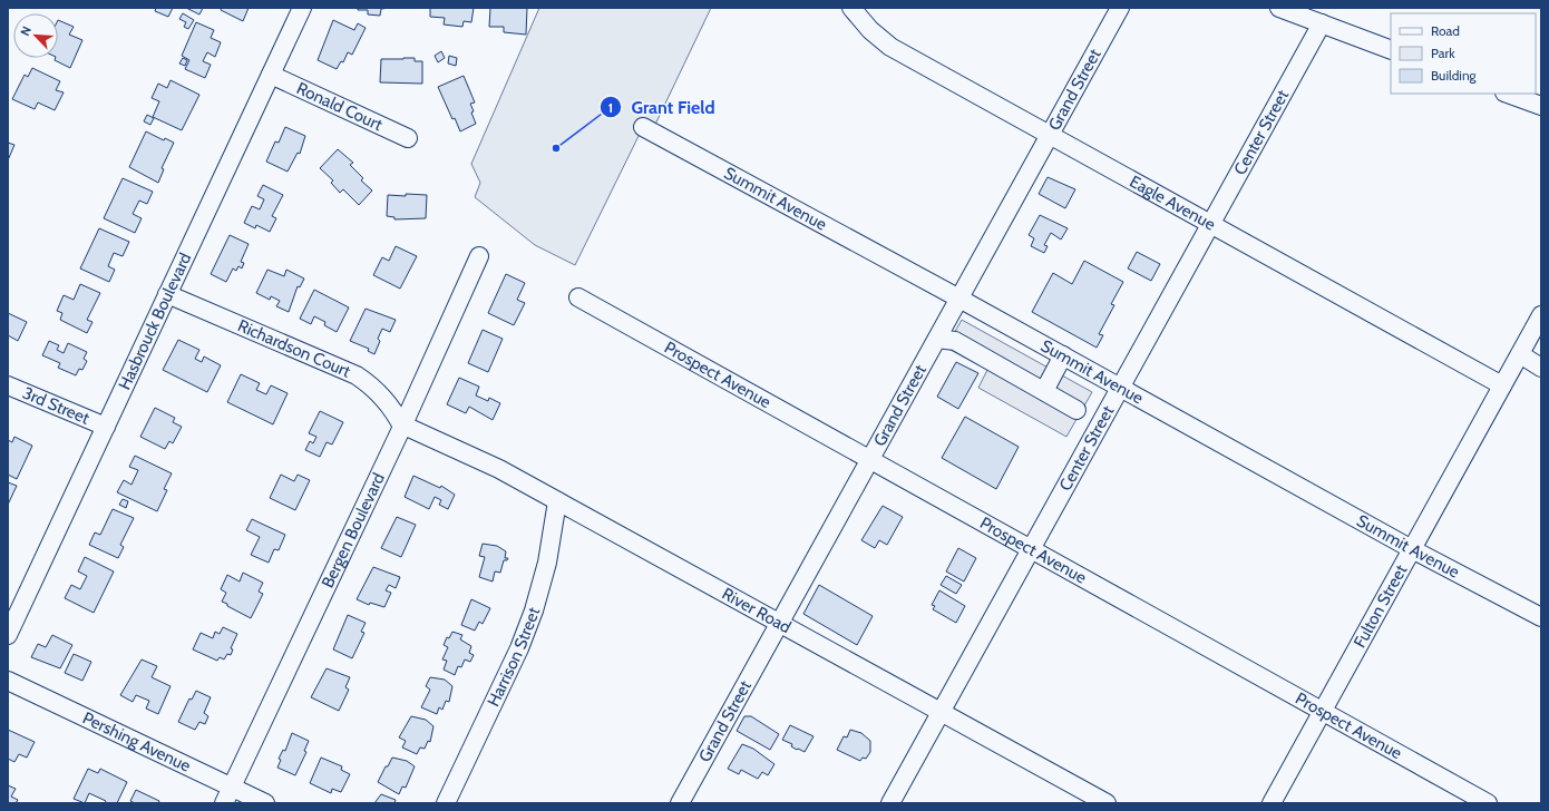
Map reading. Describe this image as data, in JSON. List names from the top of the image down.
{
  "streets": {
    "street": [
      "Grand Street",
      "Ronald Court",
      "Center Street",
      "Summit Avenue",
      "Eagle Avenue",
      "Hasbrouck Boulevard",
      "Richardson Court",
      "Prospect Avenue",
      "3rd Street",
      "Bergen Boulevard",
      "Fulton Street",
      "River Road",
      "Harrison Street",
      "Pershing Avenue"
    ]
  },
  "crossings": [
    ["Grand Street", "Summit Avenue"],
    ["Grand Street", "Eagle Avenue"],
    ["Grand Street", "Prospect Avenue"],
    ["Grand Street", "River Road"],
    ["Ronald Court", "Hasbrouck Boulevard"],
    ["Center Street", "Summit Avenue"],
    ["Center Street", "Eagle Avenue"],
    ["Center Street", "Prospect Avenue"],
    ["Center Street", "River Road"],
    ["Summit Avenue", "Fulton Street"],
    ["Eagle Avenue", "Fulton Street"],
    ["Hasbrouck Boulevard", "Richardson Court"],
    ["Hasbrouck Boulevard", "3rd Street"],
    ["Richardson Court", "Bergen Boulevard"],
    ["Richardson Court", "River Road"],
    ["Prospect Avenue", "Fulton Street"],
    ["Bergen Boulevard", "River Road"],
    ["Bergen Boulevard", "Pershing Avenue"],
    ["River Road", "Harrison Street"]
  ],
  "places": ["Grant Field"],
  "legend": ["Road", "Park", "Building"],
  "north": "top left"
}
